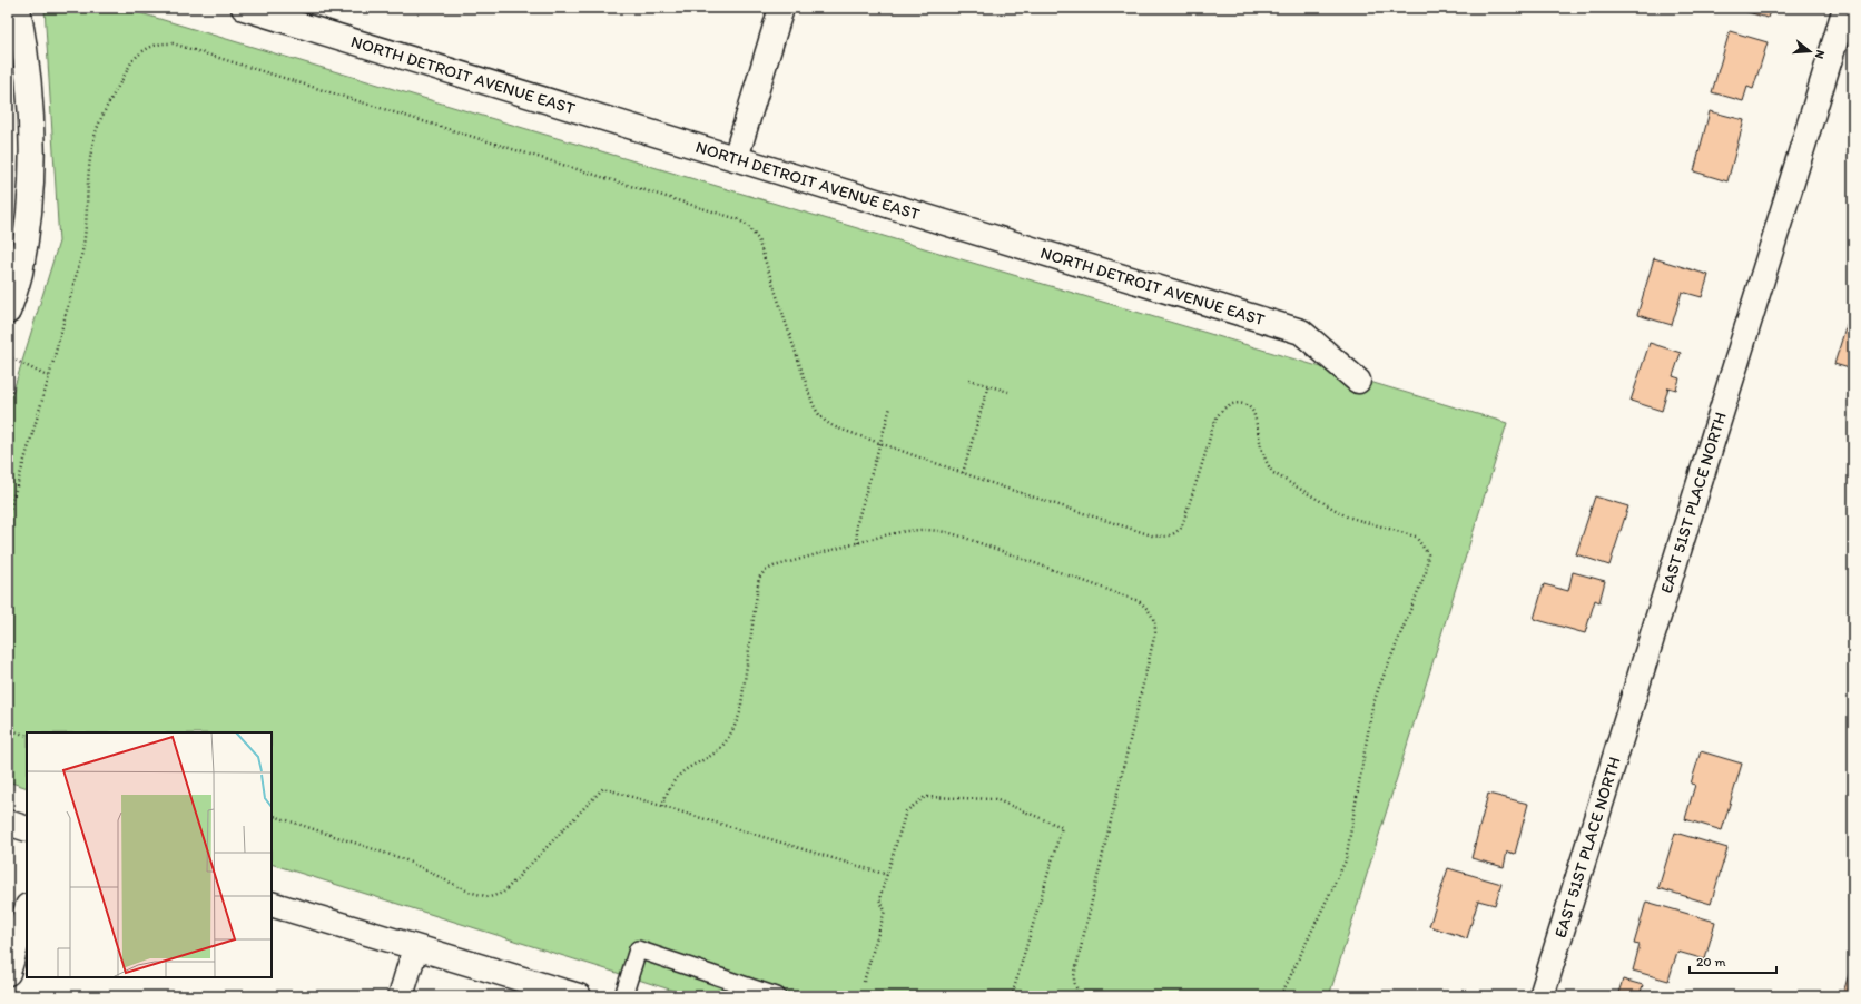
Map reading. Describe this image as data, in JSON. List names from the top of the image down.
{
  "streets": {
    "street": ["NORTH DETROIT AVENUE EAST", "EAST 51ST PLACE NORTH"]
  },
  "scale_bar": "20 m",
  "north": "right"
}
